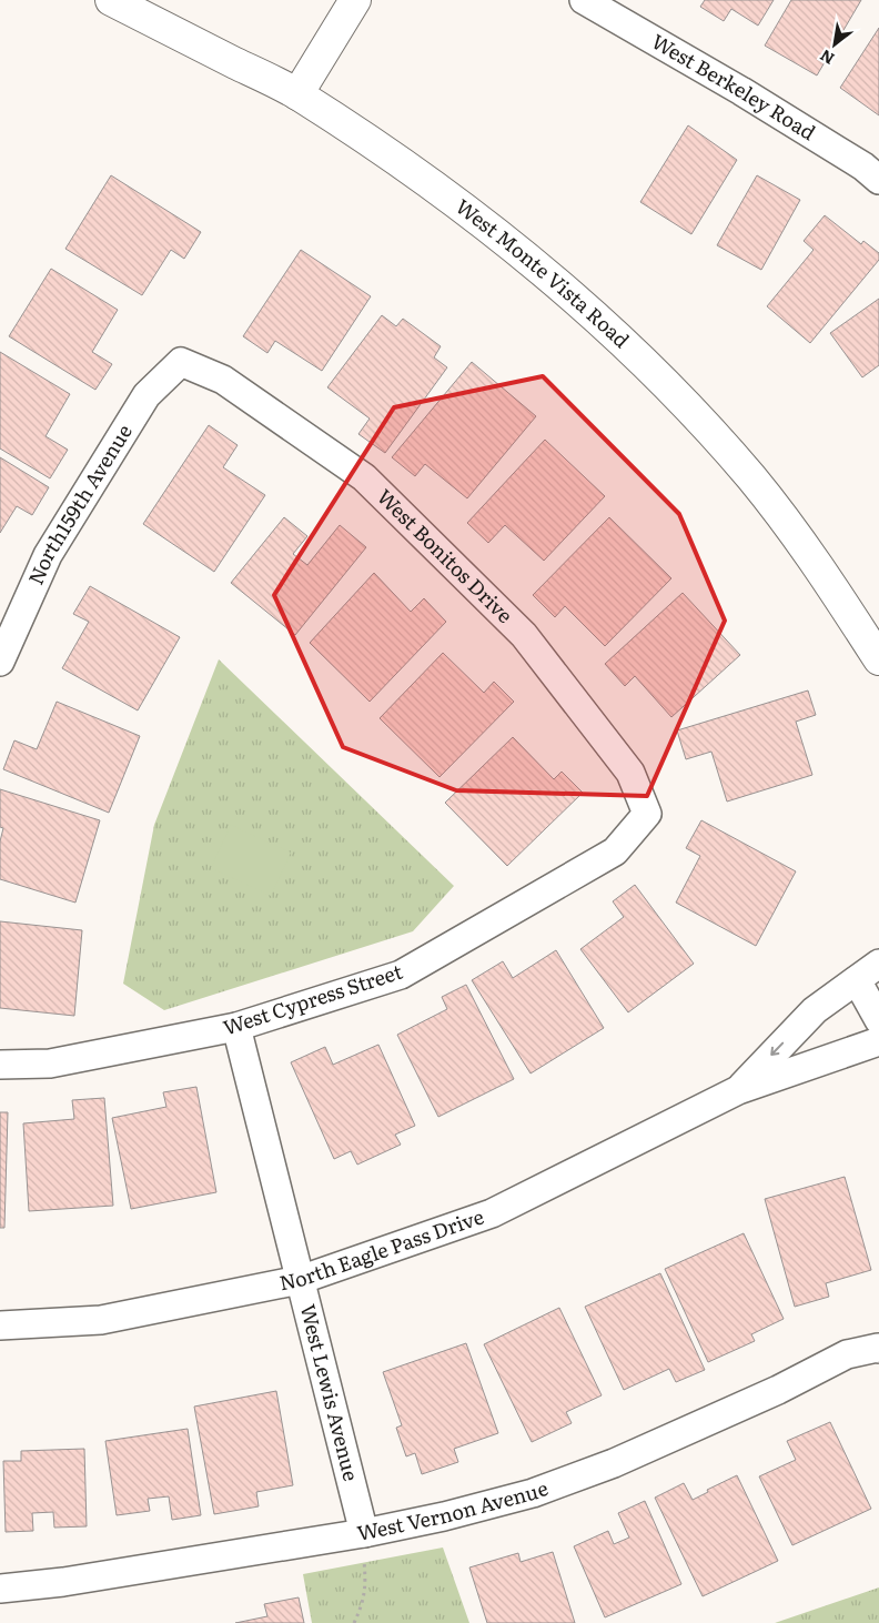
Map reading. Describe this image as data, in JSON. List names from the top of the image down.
{
  "streets": {
    "street": [
      "West Berkeley Road",
      "West Monte Vista Road",
      "North159th Avenue",
      "West Bonitos Drive",
      "West Cypress Street",
      "North Eagle Pass Drive",
      "West Lewis Avenue",
      "West Vernon Avenue"
    ]
  },
  "crossings": [
    ["North159th Avenue", "West Bonitos Drive"],
    ["West Bonitos Drive", "West Cypress Street"],
    ["West Cypress Street", "West Lewis Avenue"],
    ["North Eagle Pass Drive", "West Lewis Avenue"],
    ["West Lewis Avenue", "West Vernon Avenue"]
  ],
  "north": "bottom left"
}
